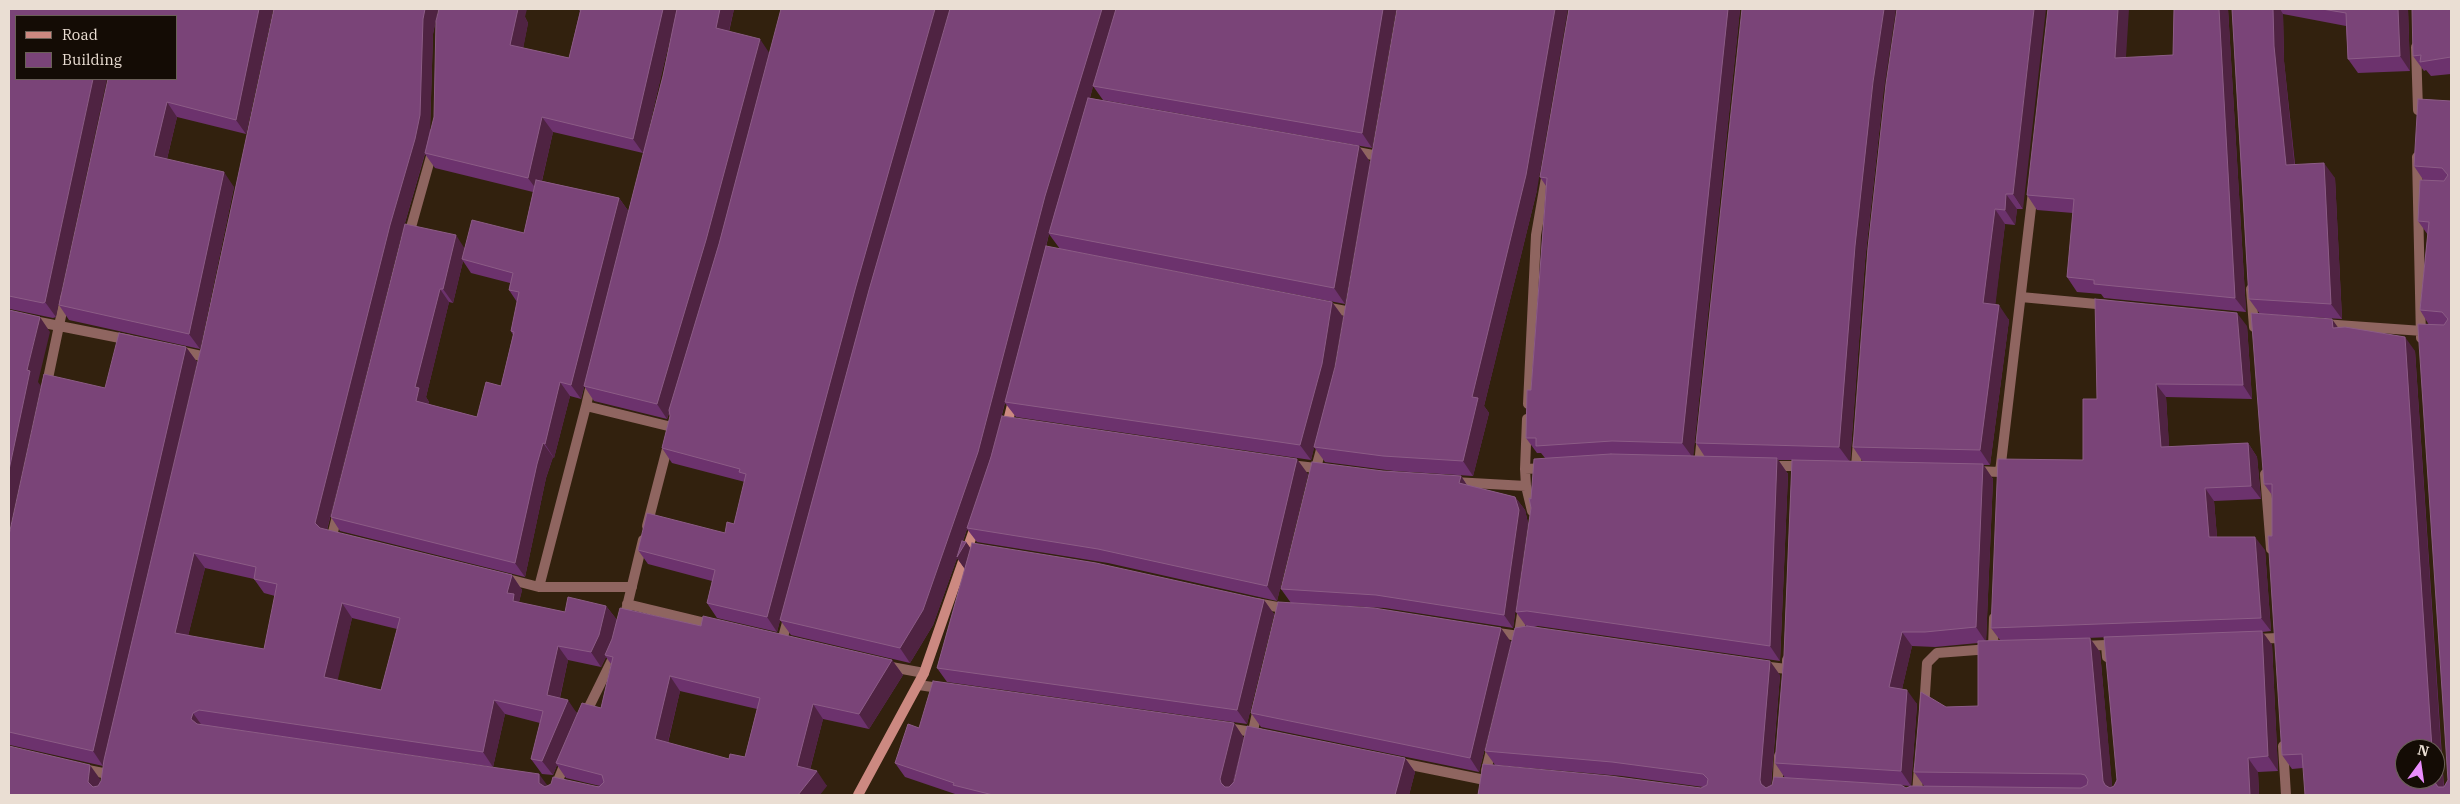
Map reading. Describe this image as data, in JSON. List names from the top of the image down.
{
  "legend": ["Road", "Building"],
  "north": "top"
}
